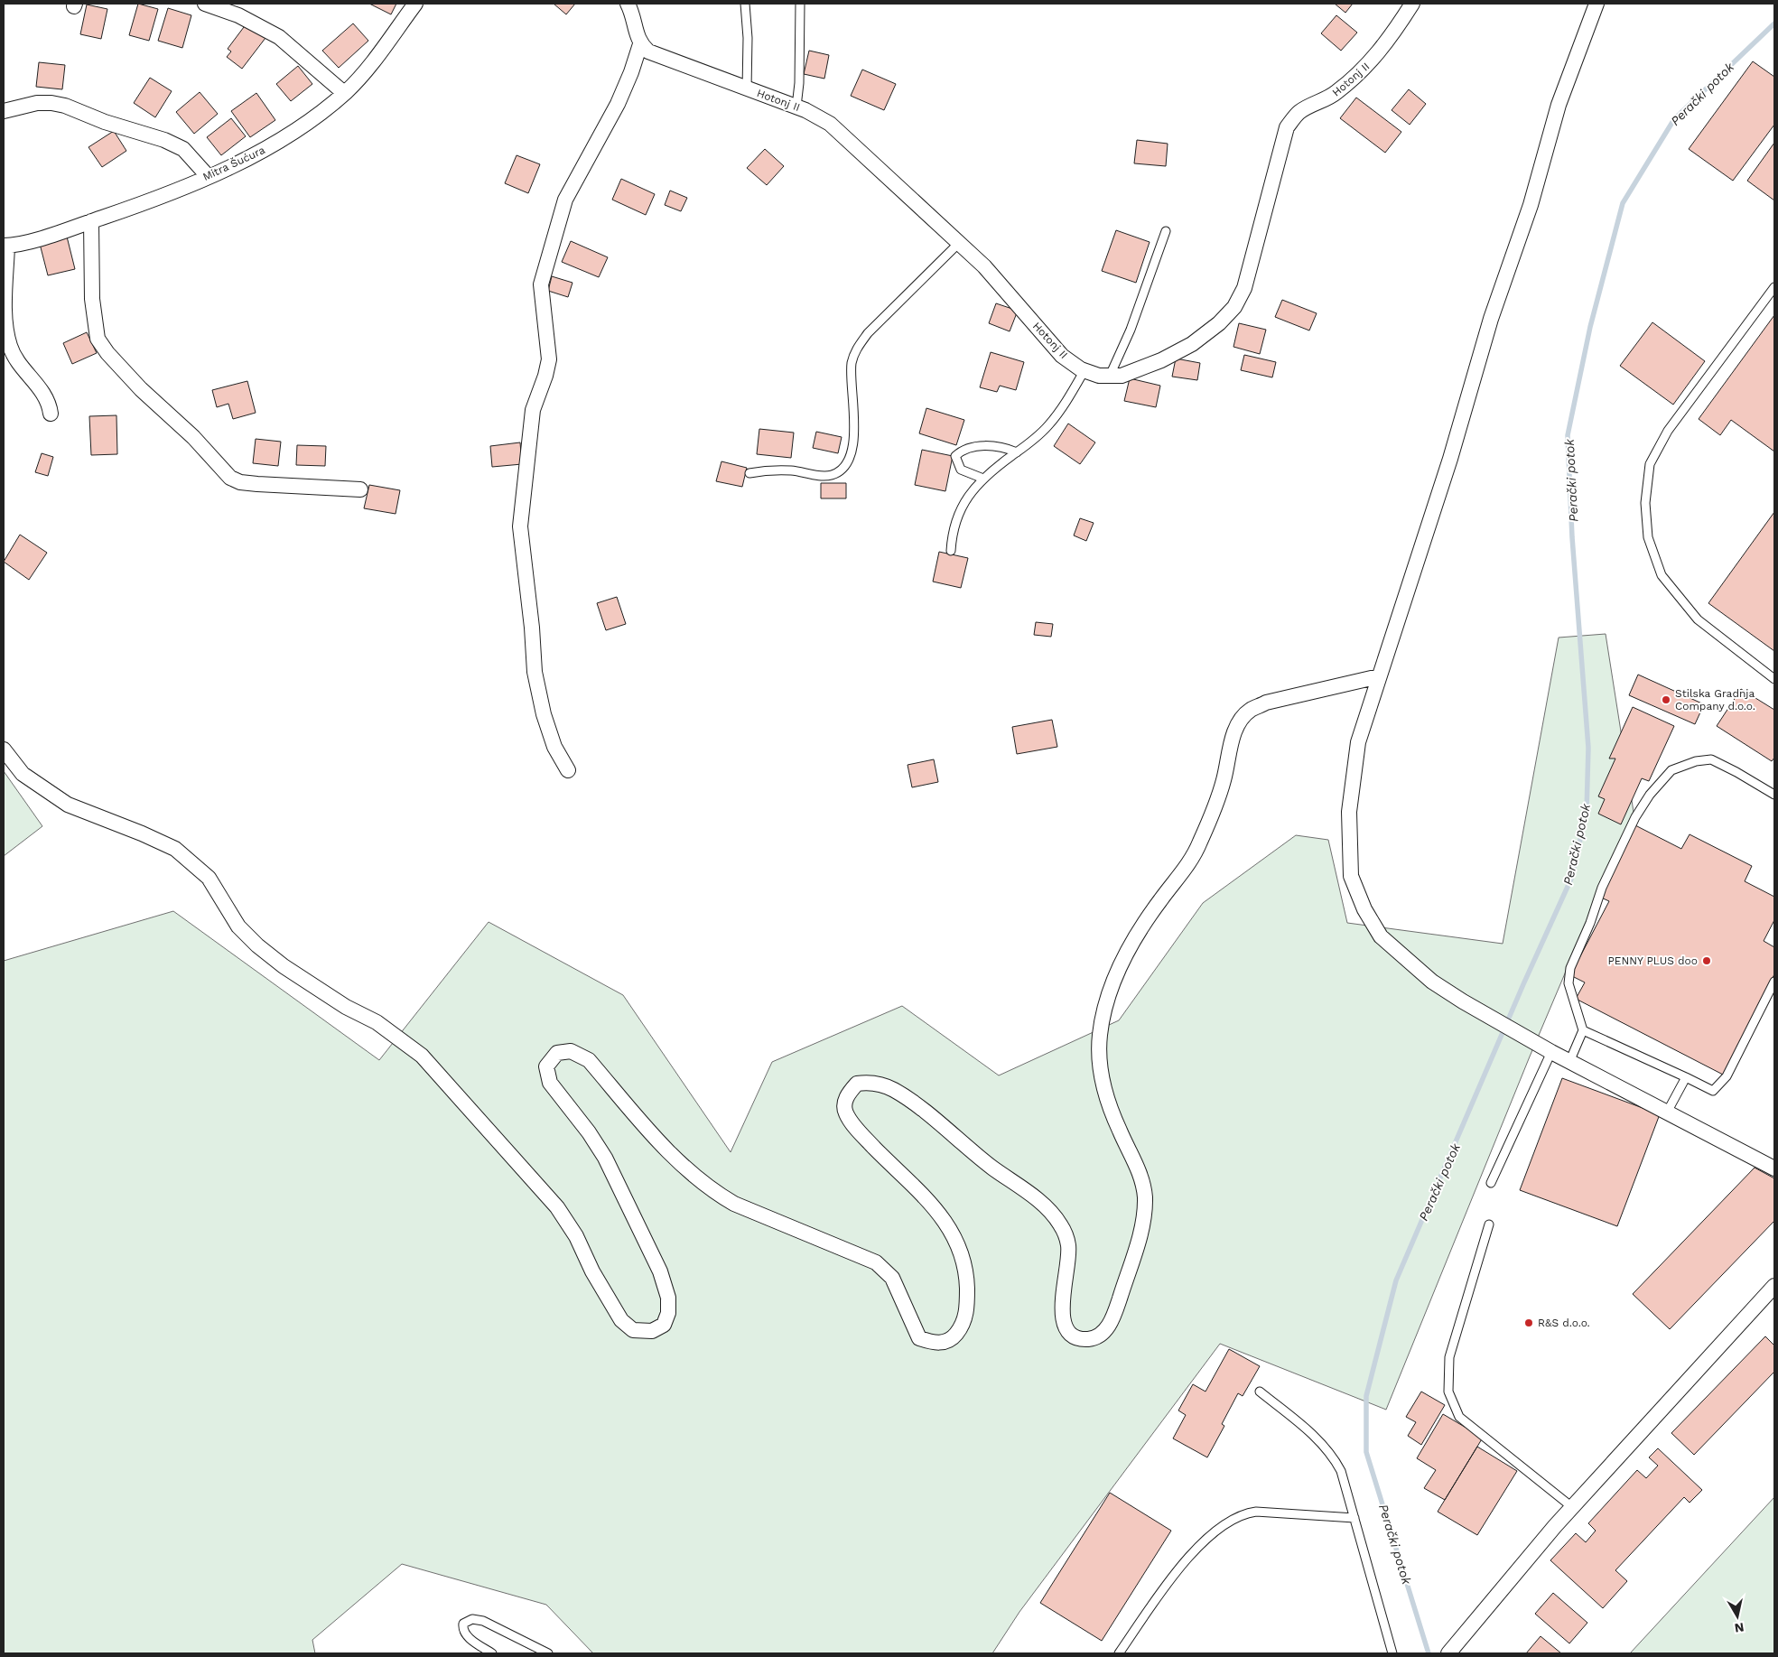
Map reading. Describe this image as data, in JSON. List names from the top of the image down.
{
  "streets": {
    "street": ["Hotonj II", "Mitra Šućura"]
  },
  "water": ["Perački potok"],
  "places": ["Stilska Gradnja Company d.o.o.", "PENNY PLUS doo", "R&S d.o.o."],
  "north": "bottom"
}
